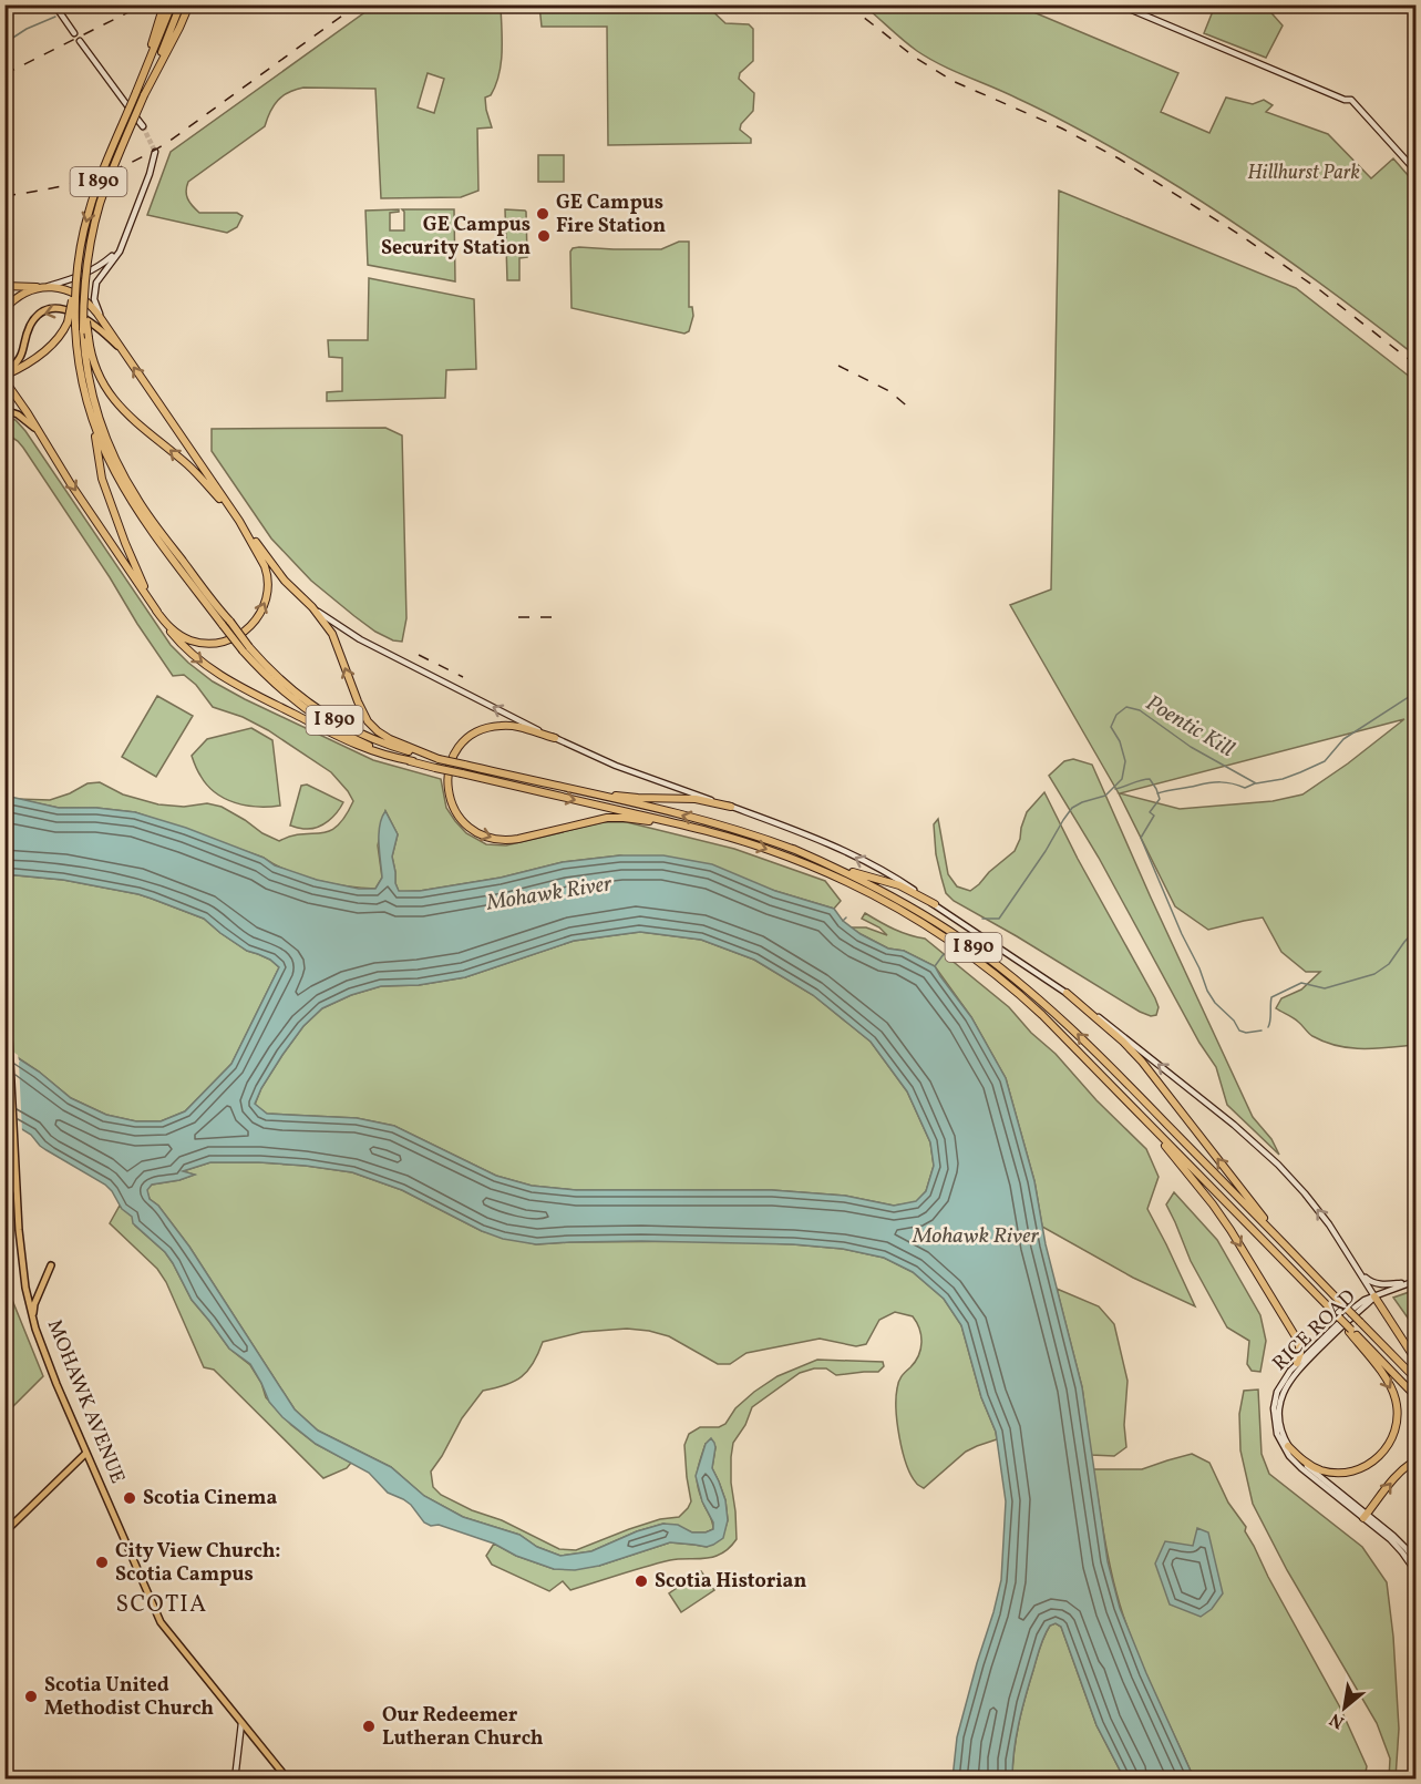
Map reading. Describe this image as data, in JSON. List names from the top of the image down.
{
  "streets": {
    "highway": ["I 890"],
    "main road": ["RICE ROAD", "MOHAWK AVENUE"]
  },
  "districts": ["SCOTIA"],
  "water": ["Poentic Kill", "Mohawk River"],
  "parks": ["Hillhurst Park"],
  "places": [
    "GE Campus Fire Station",
    "GE Campus Security Station",
    "Scotia Cinema",
    "City View Church: Scotia Campus",
    "Scotia Historian",
    "Scotia United Methodist Church",
    "Our Redeemer Lutheran Church"
  ],
  "north": "bottom left"
}
